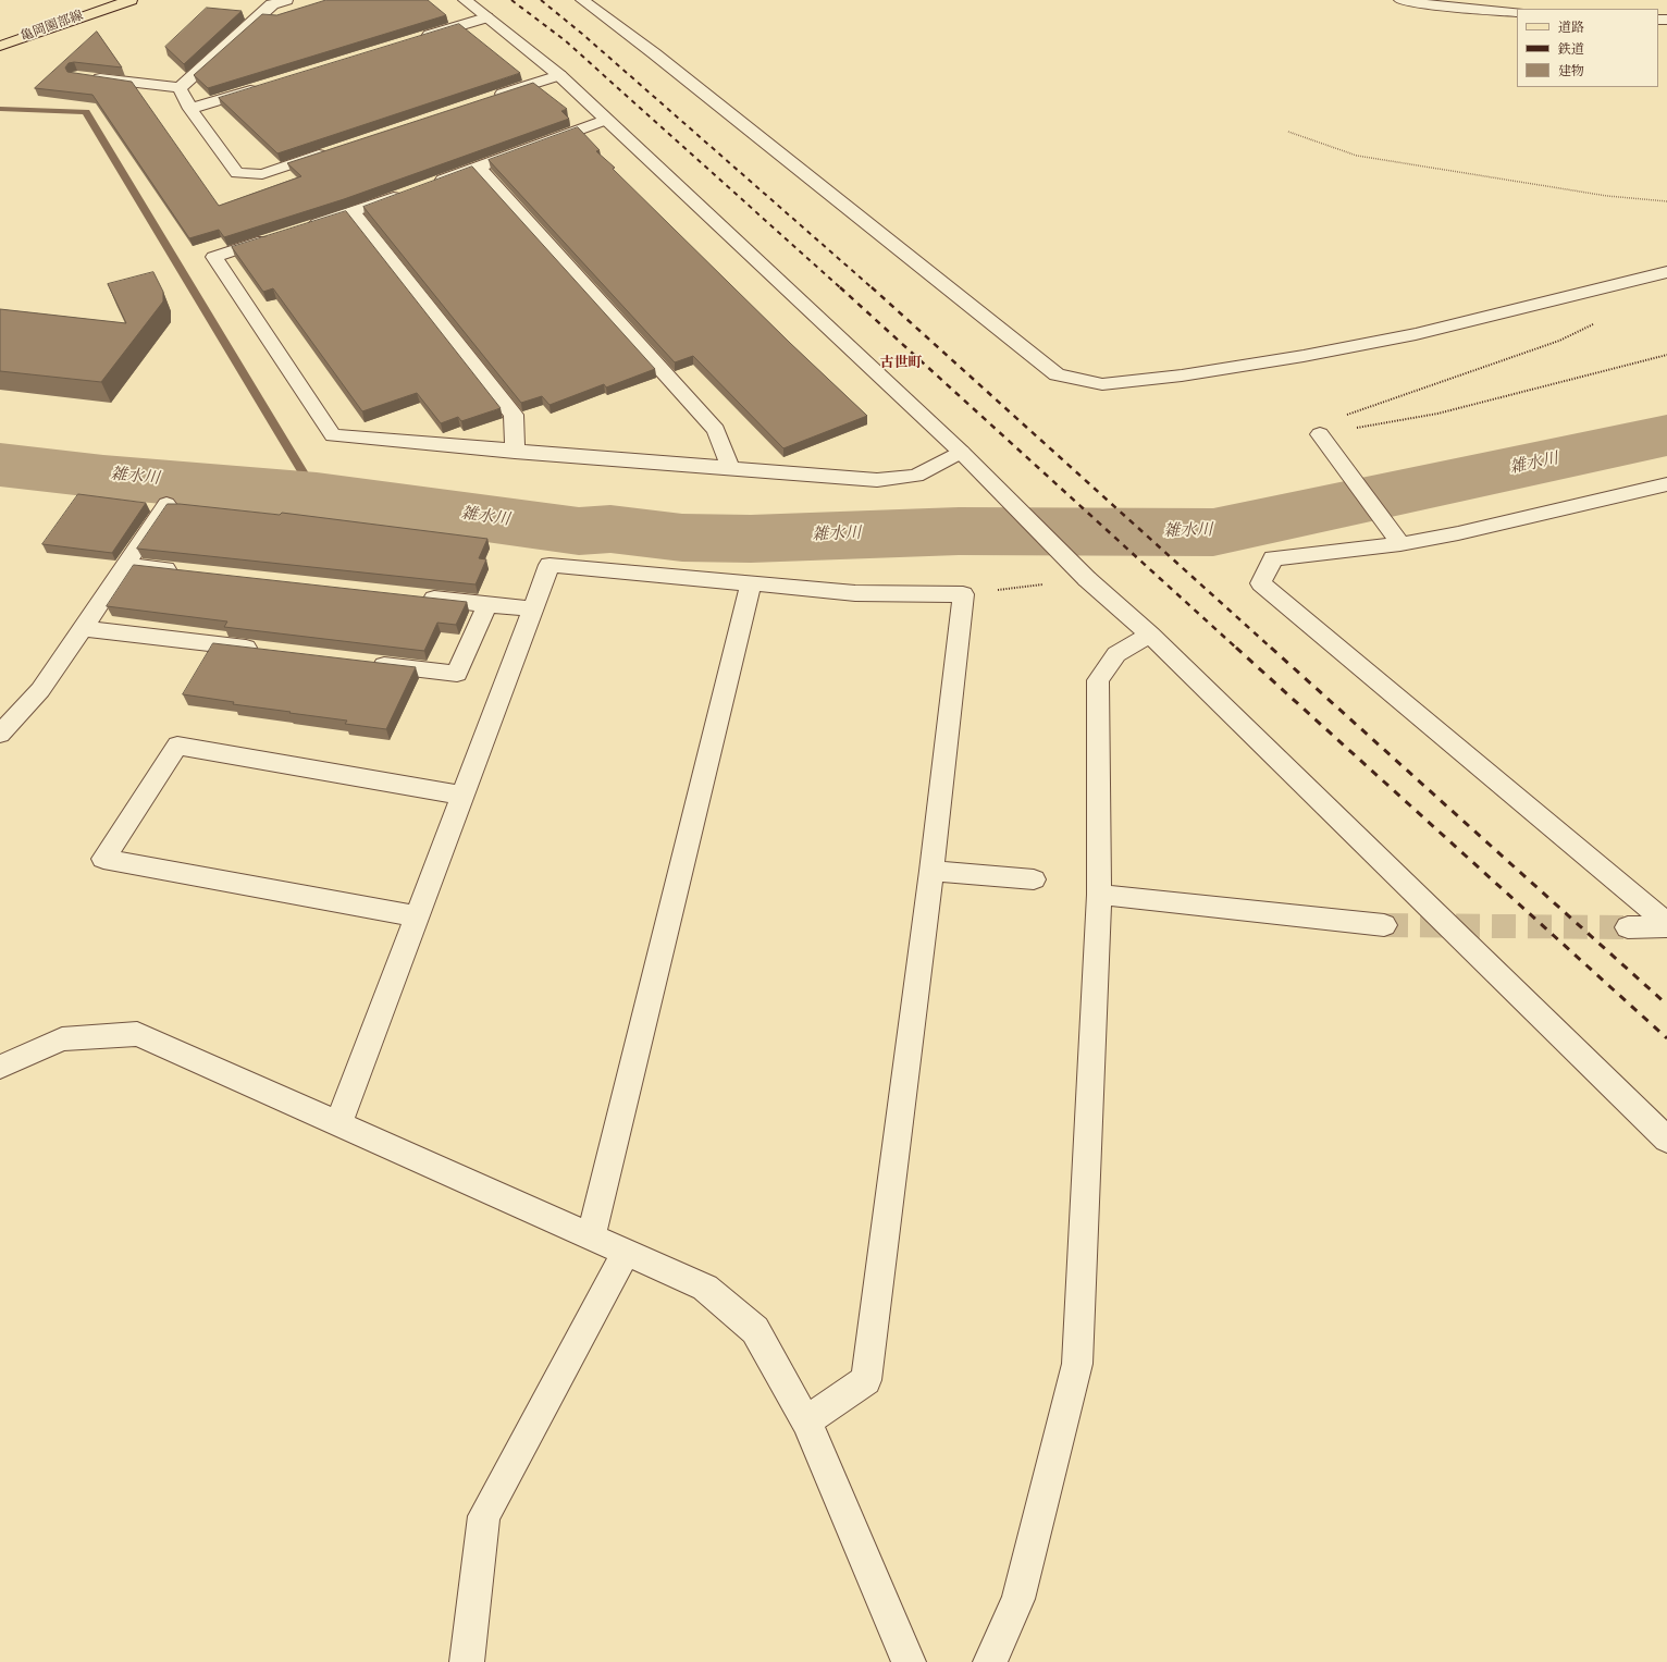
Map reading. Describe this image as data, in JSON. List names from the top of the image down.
{
  "streets": {
    "main road": ["亀岡園部線"]
  },
  "districts": ["古世町"],
  "water": ["雑水川"],
  "legend": ["道路", "鉄道", "建物"]
}
